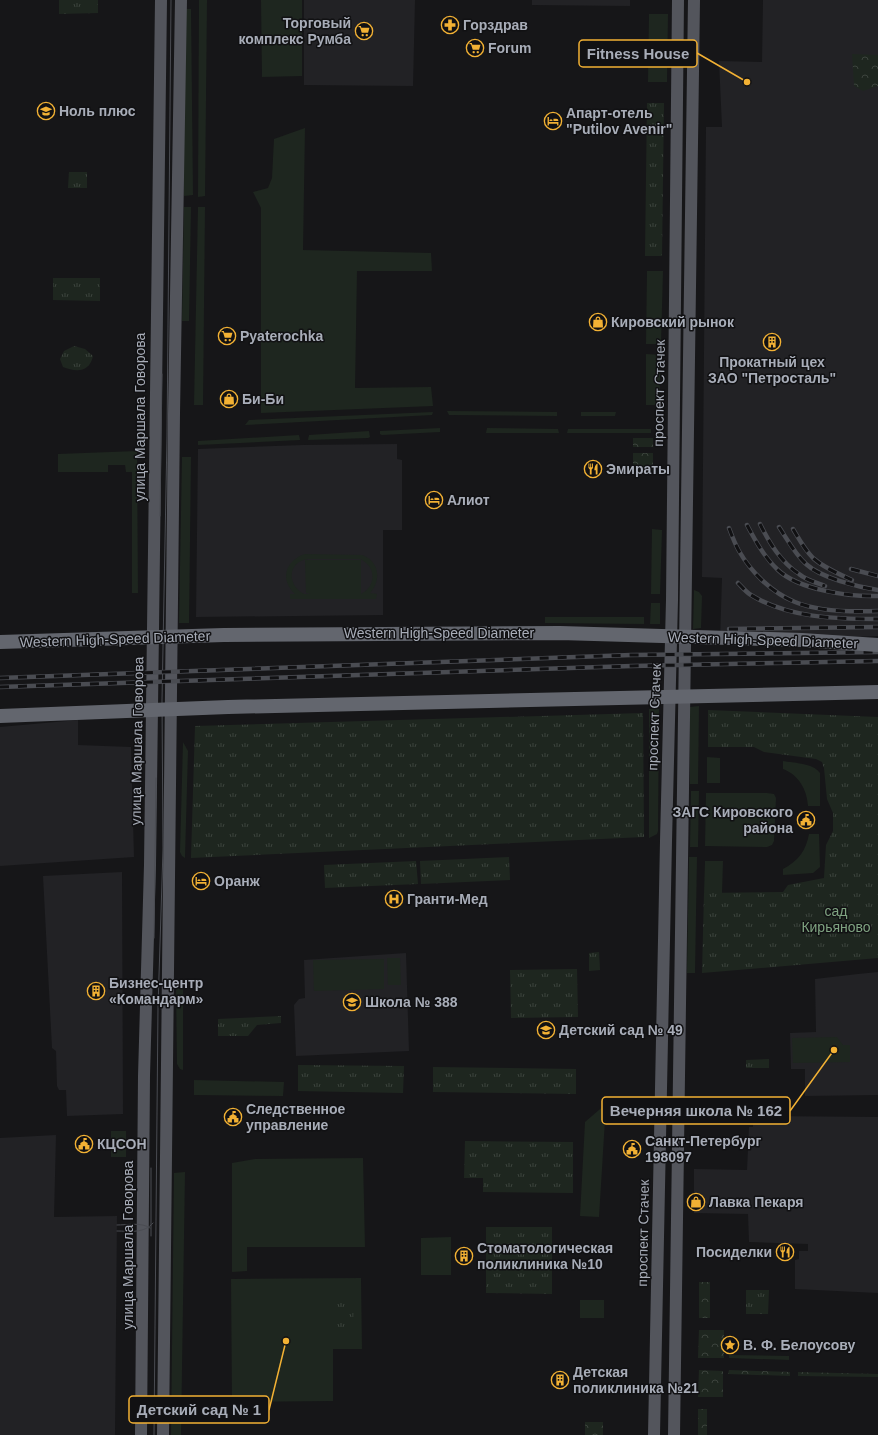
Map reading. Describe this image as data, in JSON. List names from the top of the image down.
{
  "streets": {
    "highway": ["Western High-Speed Diameter"],
    "main road": ["проспект Стачек", "улица Маршала Говорова"]
  },
  "parks": ["сад Кирьяново"],
  "places": {
    "pharmacy": ["Горздрав"],
    "supermarket": ["Торговый комплекс Румба", "Forum", "Pyaterochka"],
    "other": ["Fitness House", "Вечерняя школа № 162", "Детский сад № 1"],
    "school or university": ["Ноль плюс", "Школа № 388", "Детский сад № 49"],
    "hotel": ["Апарт-отель \"Putilov Avenir\"", "Алиот", "Оранж"],
    "shop": ["Кировский рынок", "Би-Би", "Лавка Пекаря"],
    "building": [
      "Прокатный цех ЗАО \"Петросталь\"",
      "Бизнес-центр «Командарм»",
      "Стоматологическая поликлиника №10",
      "Детская поликлиника №21"
    ],
    "restaurant": ["Эмираты", "Посиделки"],
    "public building": [
      "ЗАГС Кировского района",
      "Следственное управление",
      "КЦСОН",
      "Санкт-Петербург 198097"
    ],
    "hospital": ["Гранти-Мед"],
    "place": ["В. Ф. Белоусову"]
  }
}
